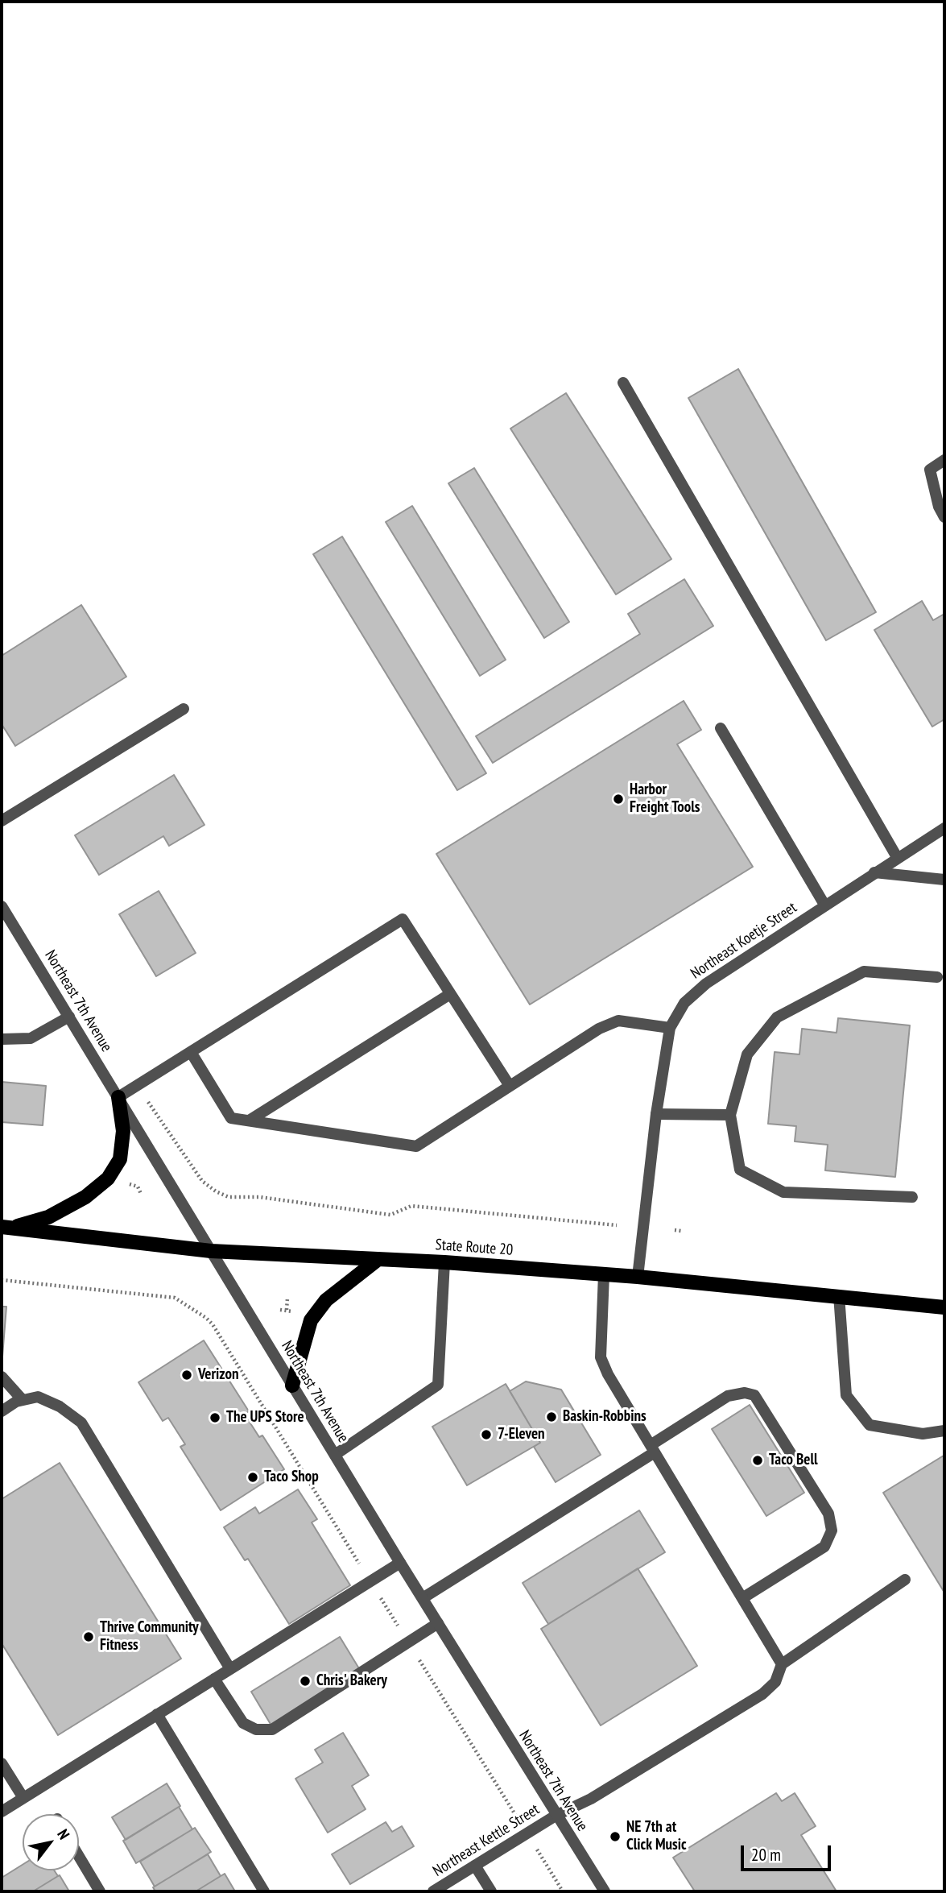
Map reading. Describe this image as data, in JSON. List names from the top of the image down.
{
  "streets": {
    "main road": ["State Route 20"],
    "street": ["Northeast Koetje Street", "Northeast 7th Avenue", "Northeast Kettle Street"]
  },
  "crossings": [
    ["Northeast Koetje Street", "State Route 20"],
    ["Northeast 7th Avenue", "State Route 20"],
    ["Northeast 7th Avenue", "Northeast Kettle Street"]
  ],
  "places": [
    "Harbor Freight Tools",
    "Verizon",
    "Baskin-Robbins",
    "The UPS Store",
    "7-Eleven",
    "Taco Bell",
    "Taco Shop",
    "Thrive Community Fitness",
    "Chris' Bakery",
    "NE 7th at Click Music"
  ],
  "scale_bar": "20 m",
  "north": "top right"
}
